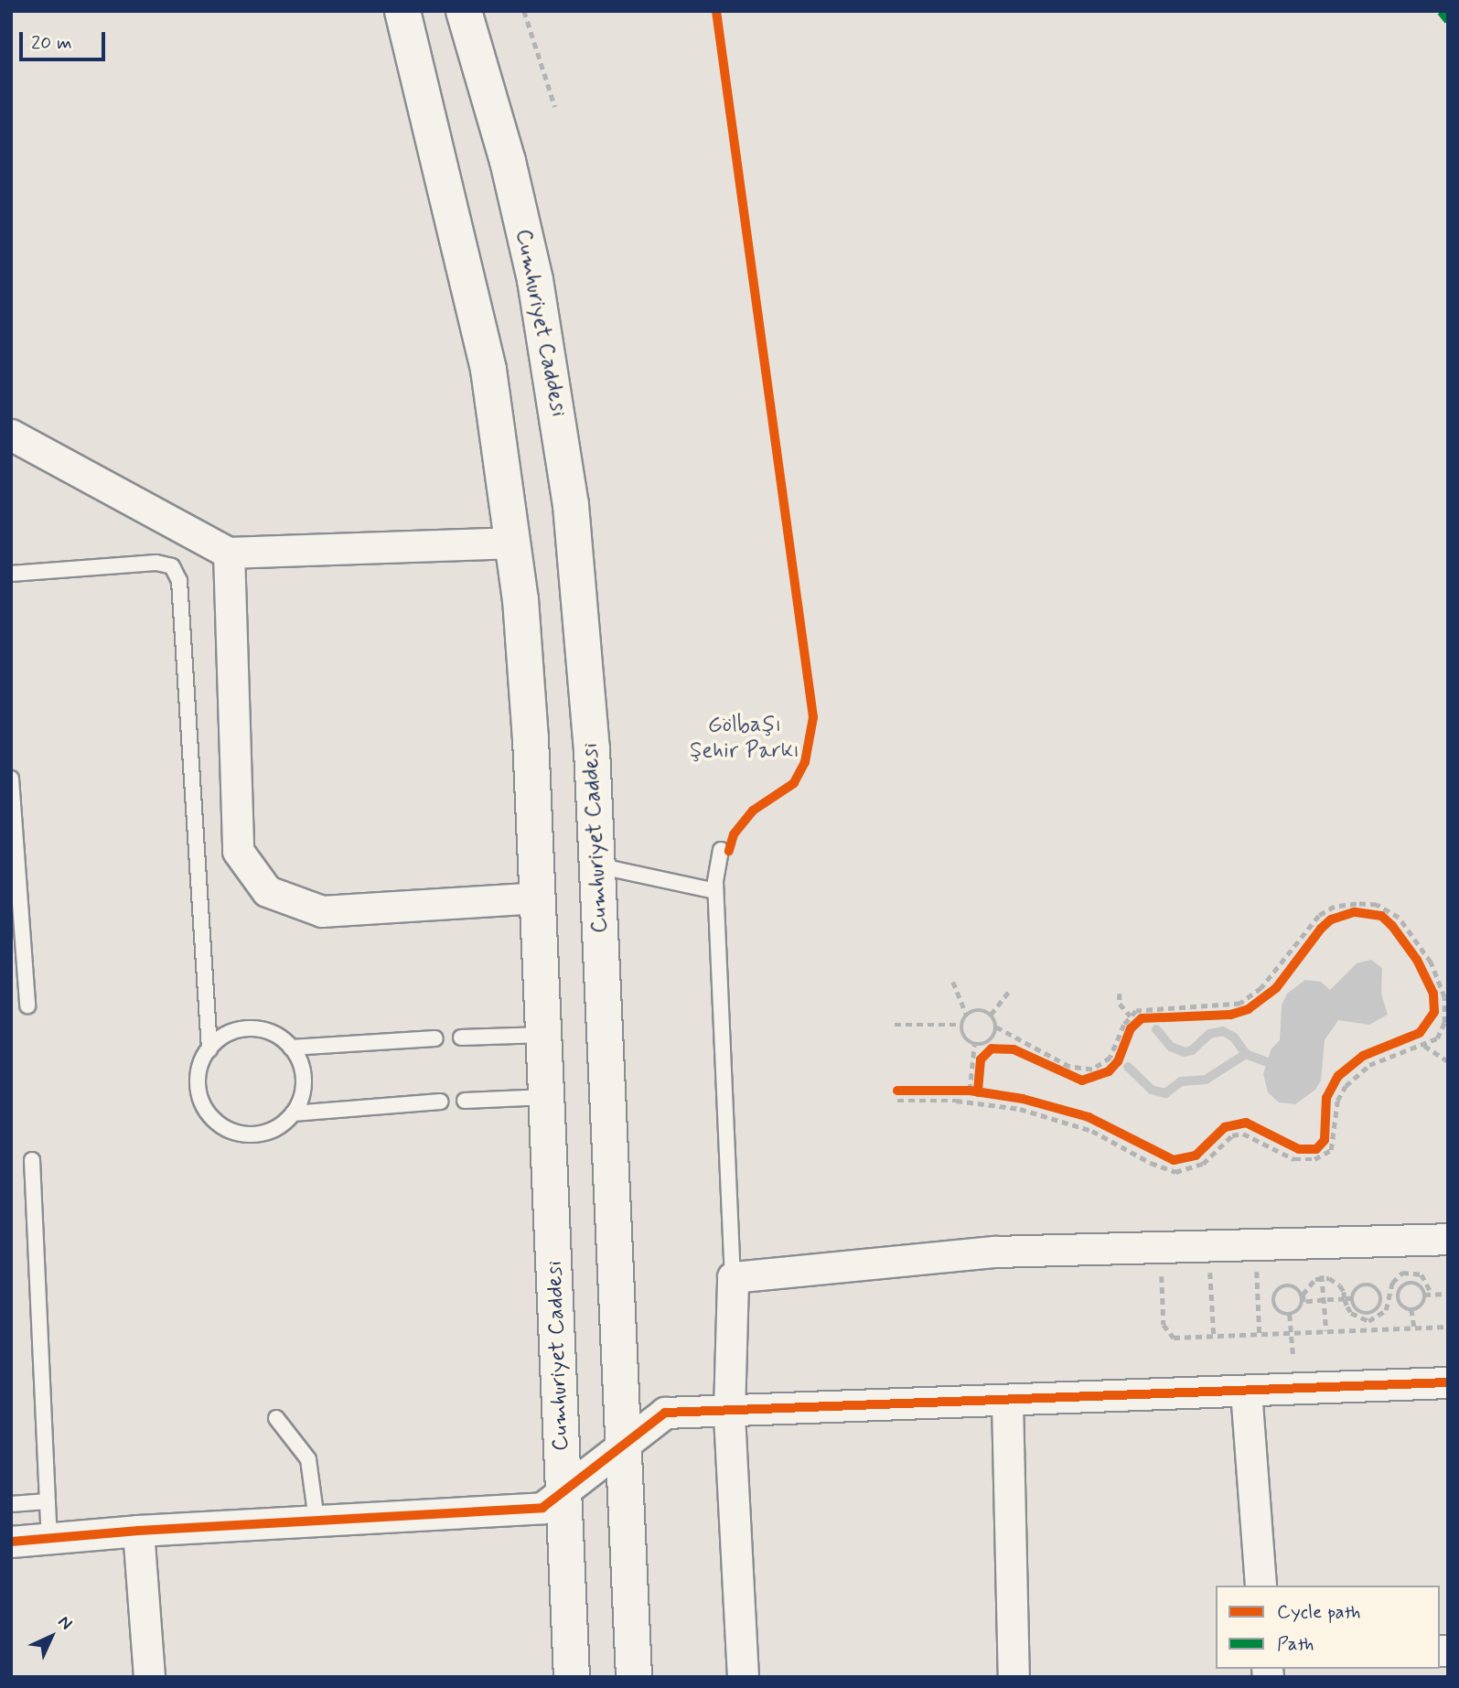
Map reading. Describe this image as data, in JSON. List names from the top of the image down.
{
  "streets": {
    "main road": ["Cumhuriyet Caddesi"]
  },
  "parks": ["Gölbaşı Şehir Parkı"],
  "legend": ["Cycle path", "Path"],
  "scale_bar": "20 m",
  "north": "top right"
}
